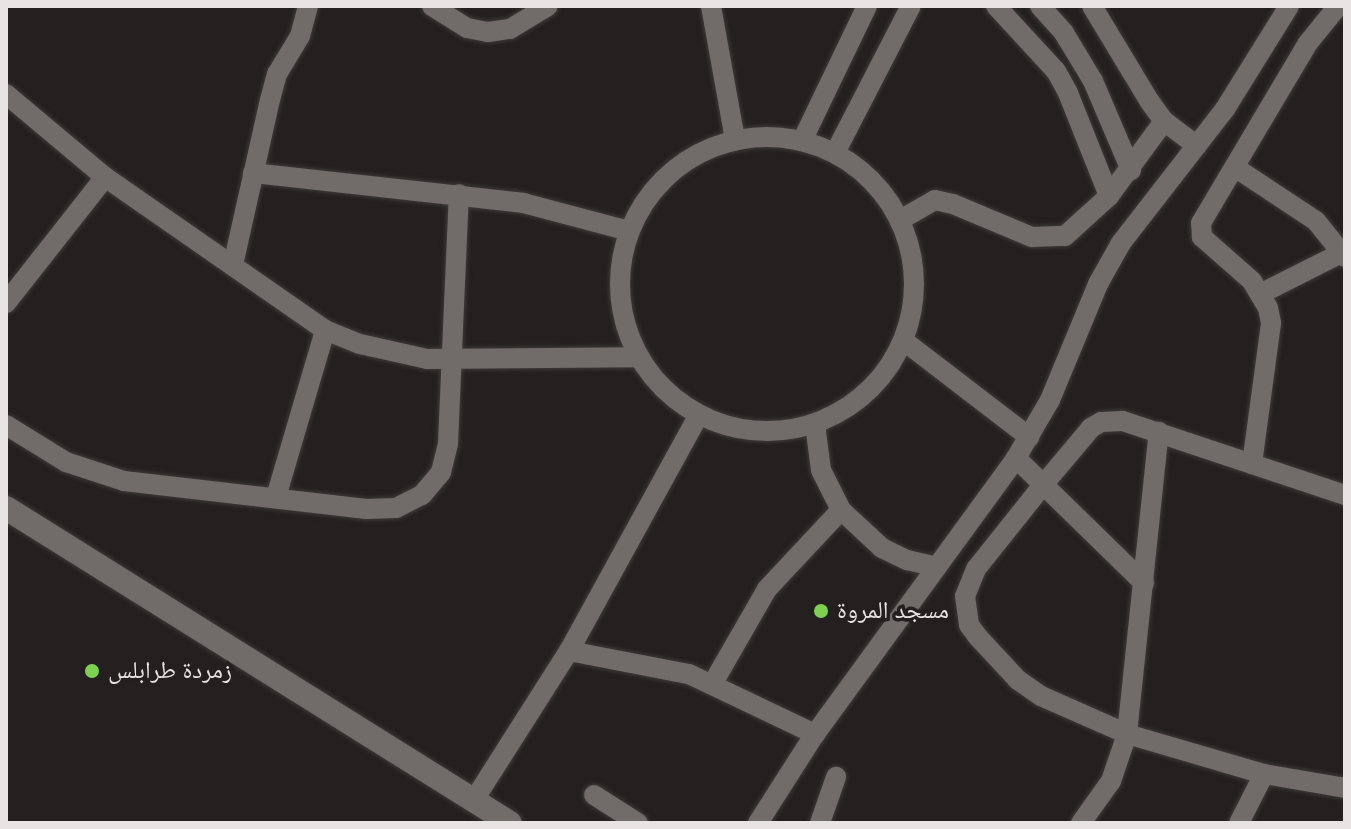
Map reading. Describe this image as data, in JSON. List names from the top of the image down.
{
  "places": ["مسجد المروة", "زمردة طرابلس"]
}
